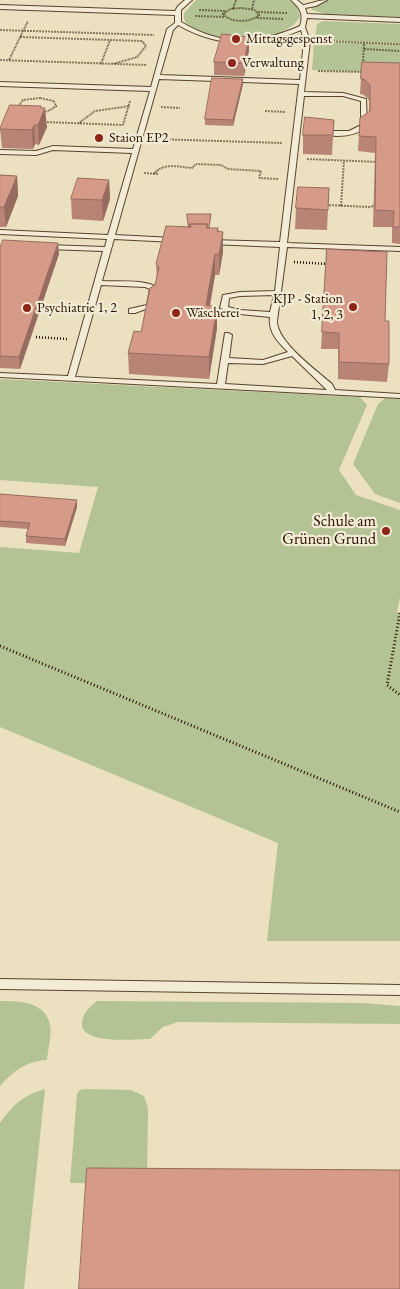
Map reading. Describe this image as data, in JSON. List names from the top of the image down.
{
  "places": [
    "Mittagsgespenst",
    "Verwaltung",
    "Staion EP2",
    "KJP - Station 1, 2, 3",
    "Psychiatrie 1, 2",
    "Wäscherei",
    "Schule am Grünen Grund"
  ]
}
